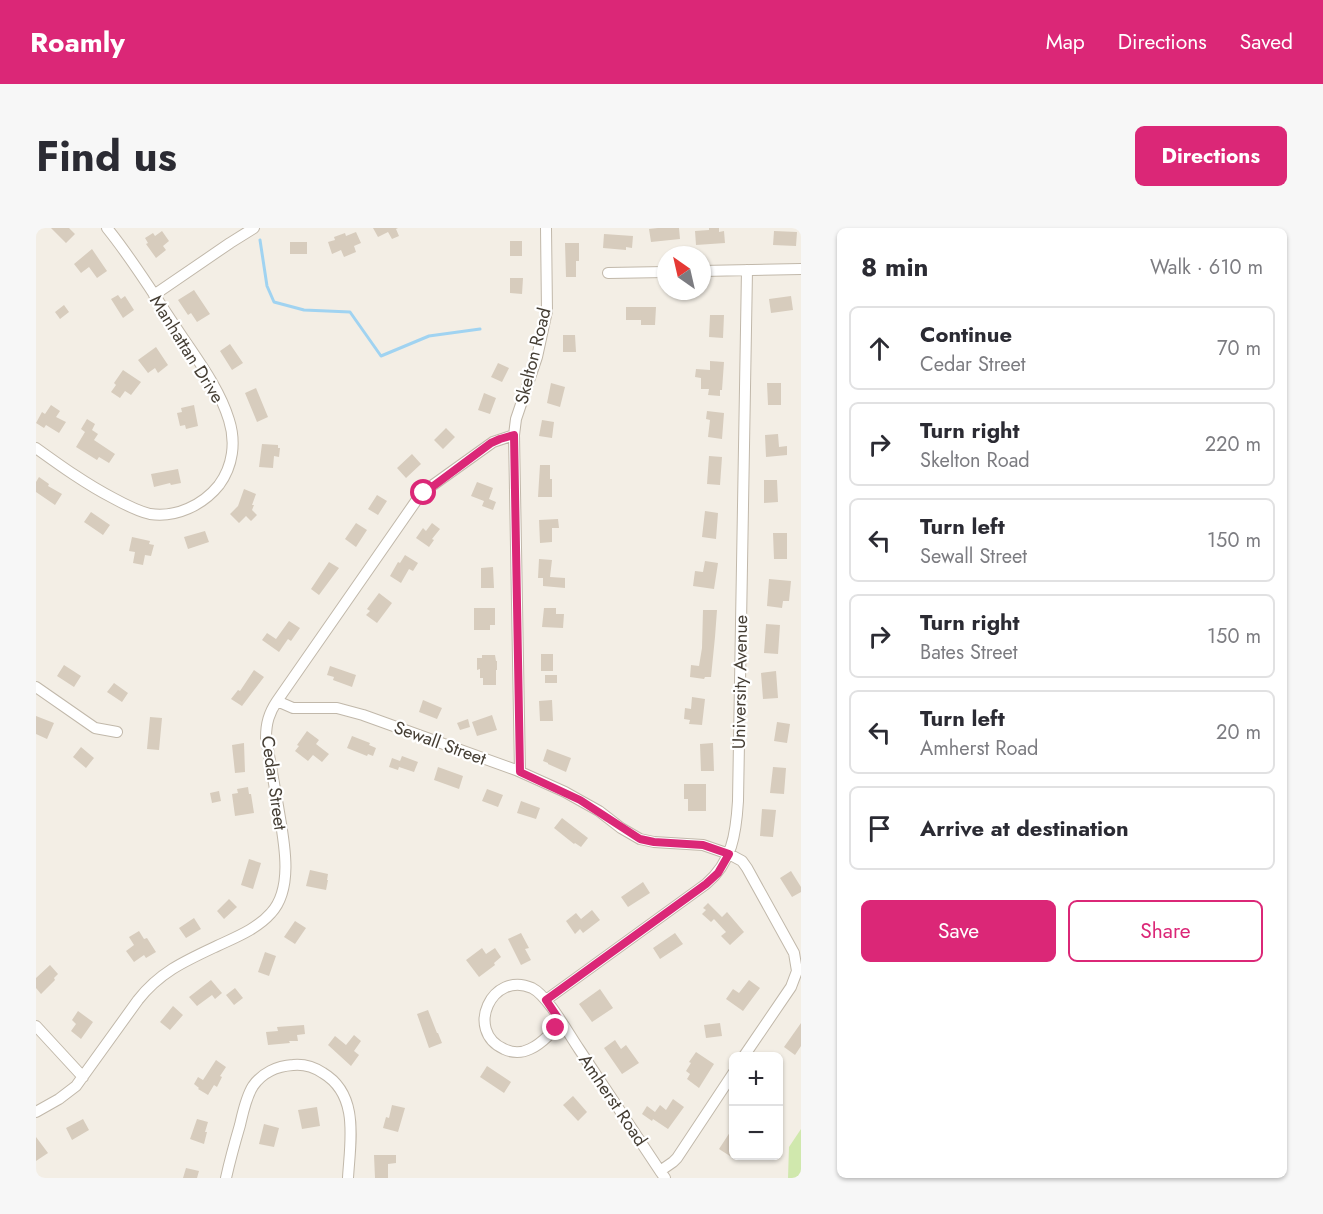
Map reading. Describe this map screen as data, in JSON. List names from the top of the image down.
{
  "streets": {
    "street": [
      "Manhattan Drive",
      "Skelton Road",
      "University Avenue",
      "Sewall Street",
      "Cedar Street",
      "Amherst Road"
    ]
  },
  "crossings": [
    ["Skelton Road", "Sewall Street"],
    ["Skelton Road", "Cedar Street"],
    ["University Avenue", "Sewall Street"],
    ["Sewall Street", "Cedar Street"]
  ],
  "north": "top left",
  "page": {
    "header": "Roamly",
    "nav": ["Map", "Directions", "Saved"],
    "title": "Find us",
    "buttons": [
      "Directions",
      ["Save", "Share"]
    ],
    "heading": ["8 min", "Walk · 610 m"],
    "list": [
      ["Continue", "Cedar Street", "70 m"],
      ["Turn right", "Skelton Road", "220 m"],
      ["Turn left", "Sewall Street", "150 m"],
      ["Turn right", "Bates Street", "150 m"],
      ["Turn left", "Amherst Road", "20 m"],
      "Arrive at destination"
    ],
    "map_buttons": ["+", "−"]
  }
}
